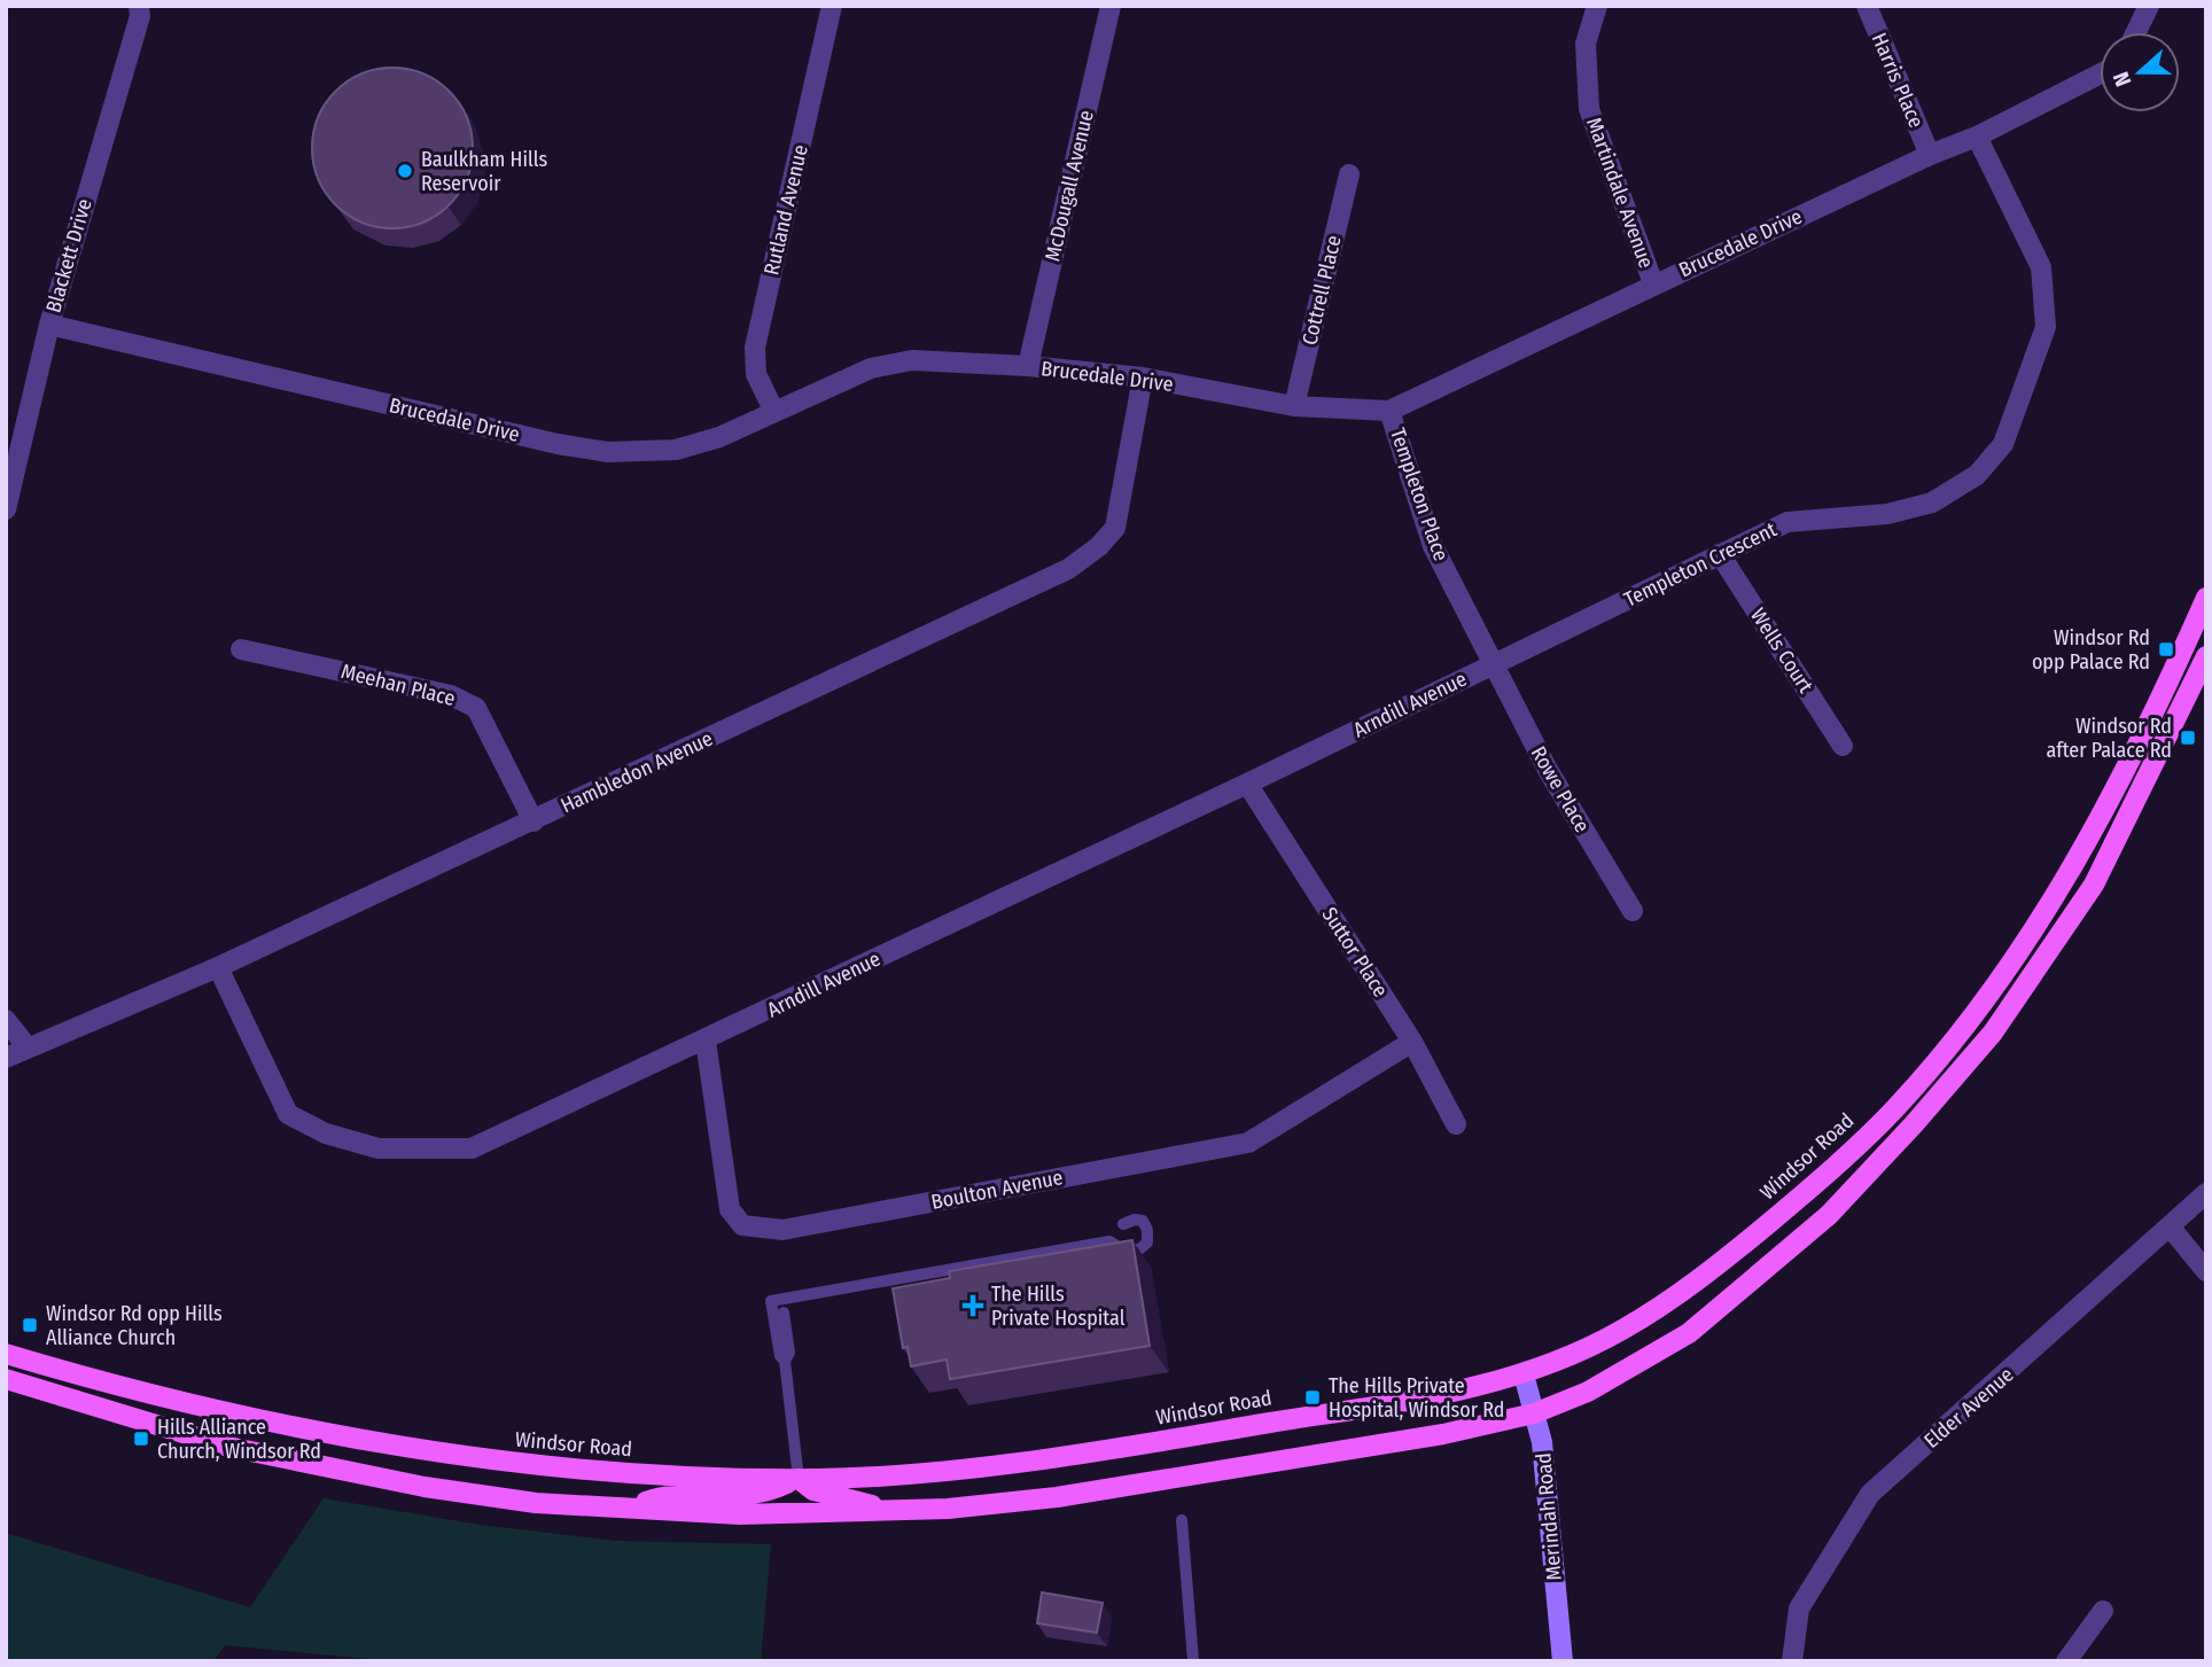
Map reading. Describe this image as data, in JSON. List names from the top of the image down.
{
  "streets": {
    "main road": ["Windsor Road", "Merindah Road"],
    "street": [
      "Harris Place",
      "McDougall Avenue",
      "Martindale Avenue",
      "Rutland Avenue",
      "Brucedale Drive",
      "Blackett Drive",
      "Cottrell Place",
      "Templeton Place",
      "Templeton Crescent",
      "Wells Court",
      "Meehan Place",
      "Arndill Avenue",
      "Hambledon Avenue",
      "Rowe Place",
      "Suttor Place",
      "Boulton Avenue",
      "Elder Avenue"
    ]
  },
  "crossings": [
    ["Harris Place", "Brucedale Drive"],
    ["McDougall Avenue", "Brucedale Drive"],
    ["Martindale Avenue", "Brucedale Drive"],
    ["Rutland Avenue", "Brucedale Drive"],
    ["Brucedale Drive", "Blackett Drive"],
    ["Brucedale Drive", "Cottrell Place"],
    ["Brucedale Drive", "Templeton Place"],
    ["Brucedale Drive", "Templeton Crescent"],
    ["Brucedale Drive", "Hambledon Avenue"],
    ["Templeton Place", "Templeton Crescent"],
    ["Templeton Place", "Arndill Avenue"],
    ["Templeton Place", "Rowe Place"],
    ["Templeton Crescent", "Wells Court"],
    ["Templeton Crescent", "Arndill Avenue"],
    ["Templeton Crescent", "Rowe Place"],
    ["Meehan Place", "Hambledon Avenue"],
    ["Arndill Avenue", "Hambledon Avenue"],
    ["Arndill Avenue", "Rowe Place"],
    ["Arndill Avenue", "Suttor Place"],
    ["Arndill Avenue", "Boulton Avenue"],
    ["Suttor Place", "Boulton Avenue"],
    ["Windsor Road", "Merindah Road"]
  ],
  "places": {
    "other": ["Baulkham Hills Reservoir"],
    "transit": [
      "Windsor Rd opp Palace Rd",
      "Windsor Rd after Palace Rd",
      "Windsor Rd opp Hills Alliance Church",
      "The Hills Private Hospital, Windsor Rd",
      "Hills Alliance Church, Windsor Rd"
    ],
    "health": ["The Hills Private Hospital"]
  },
  "north": "left"
}
